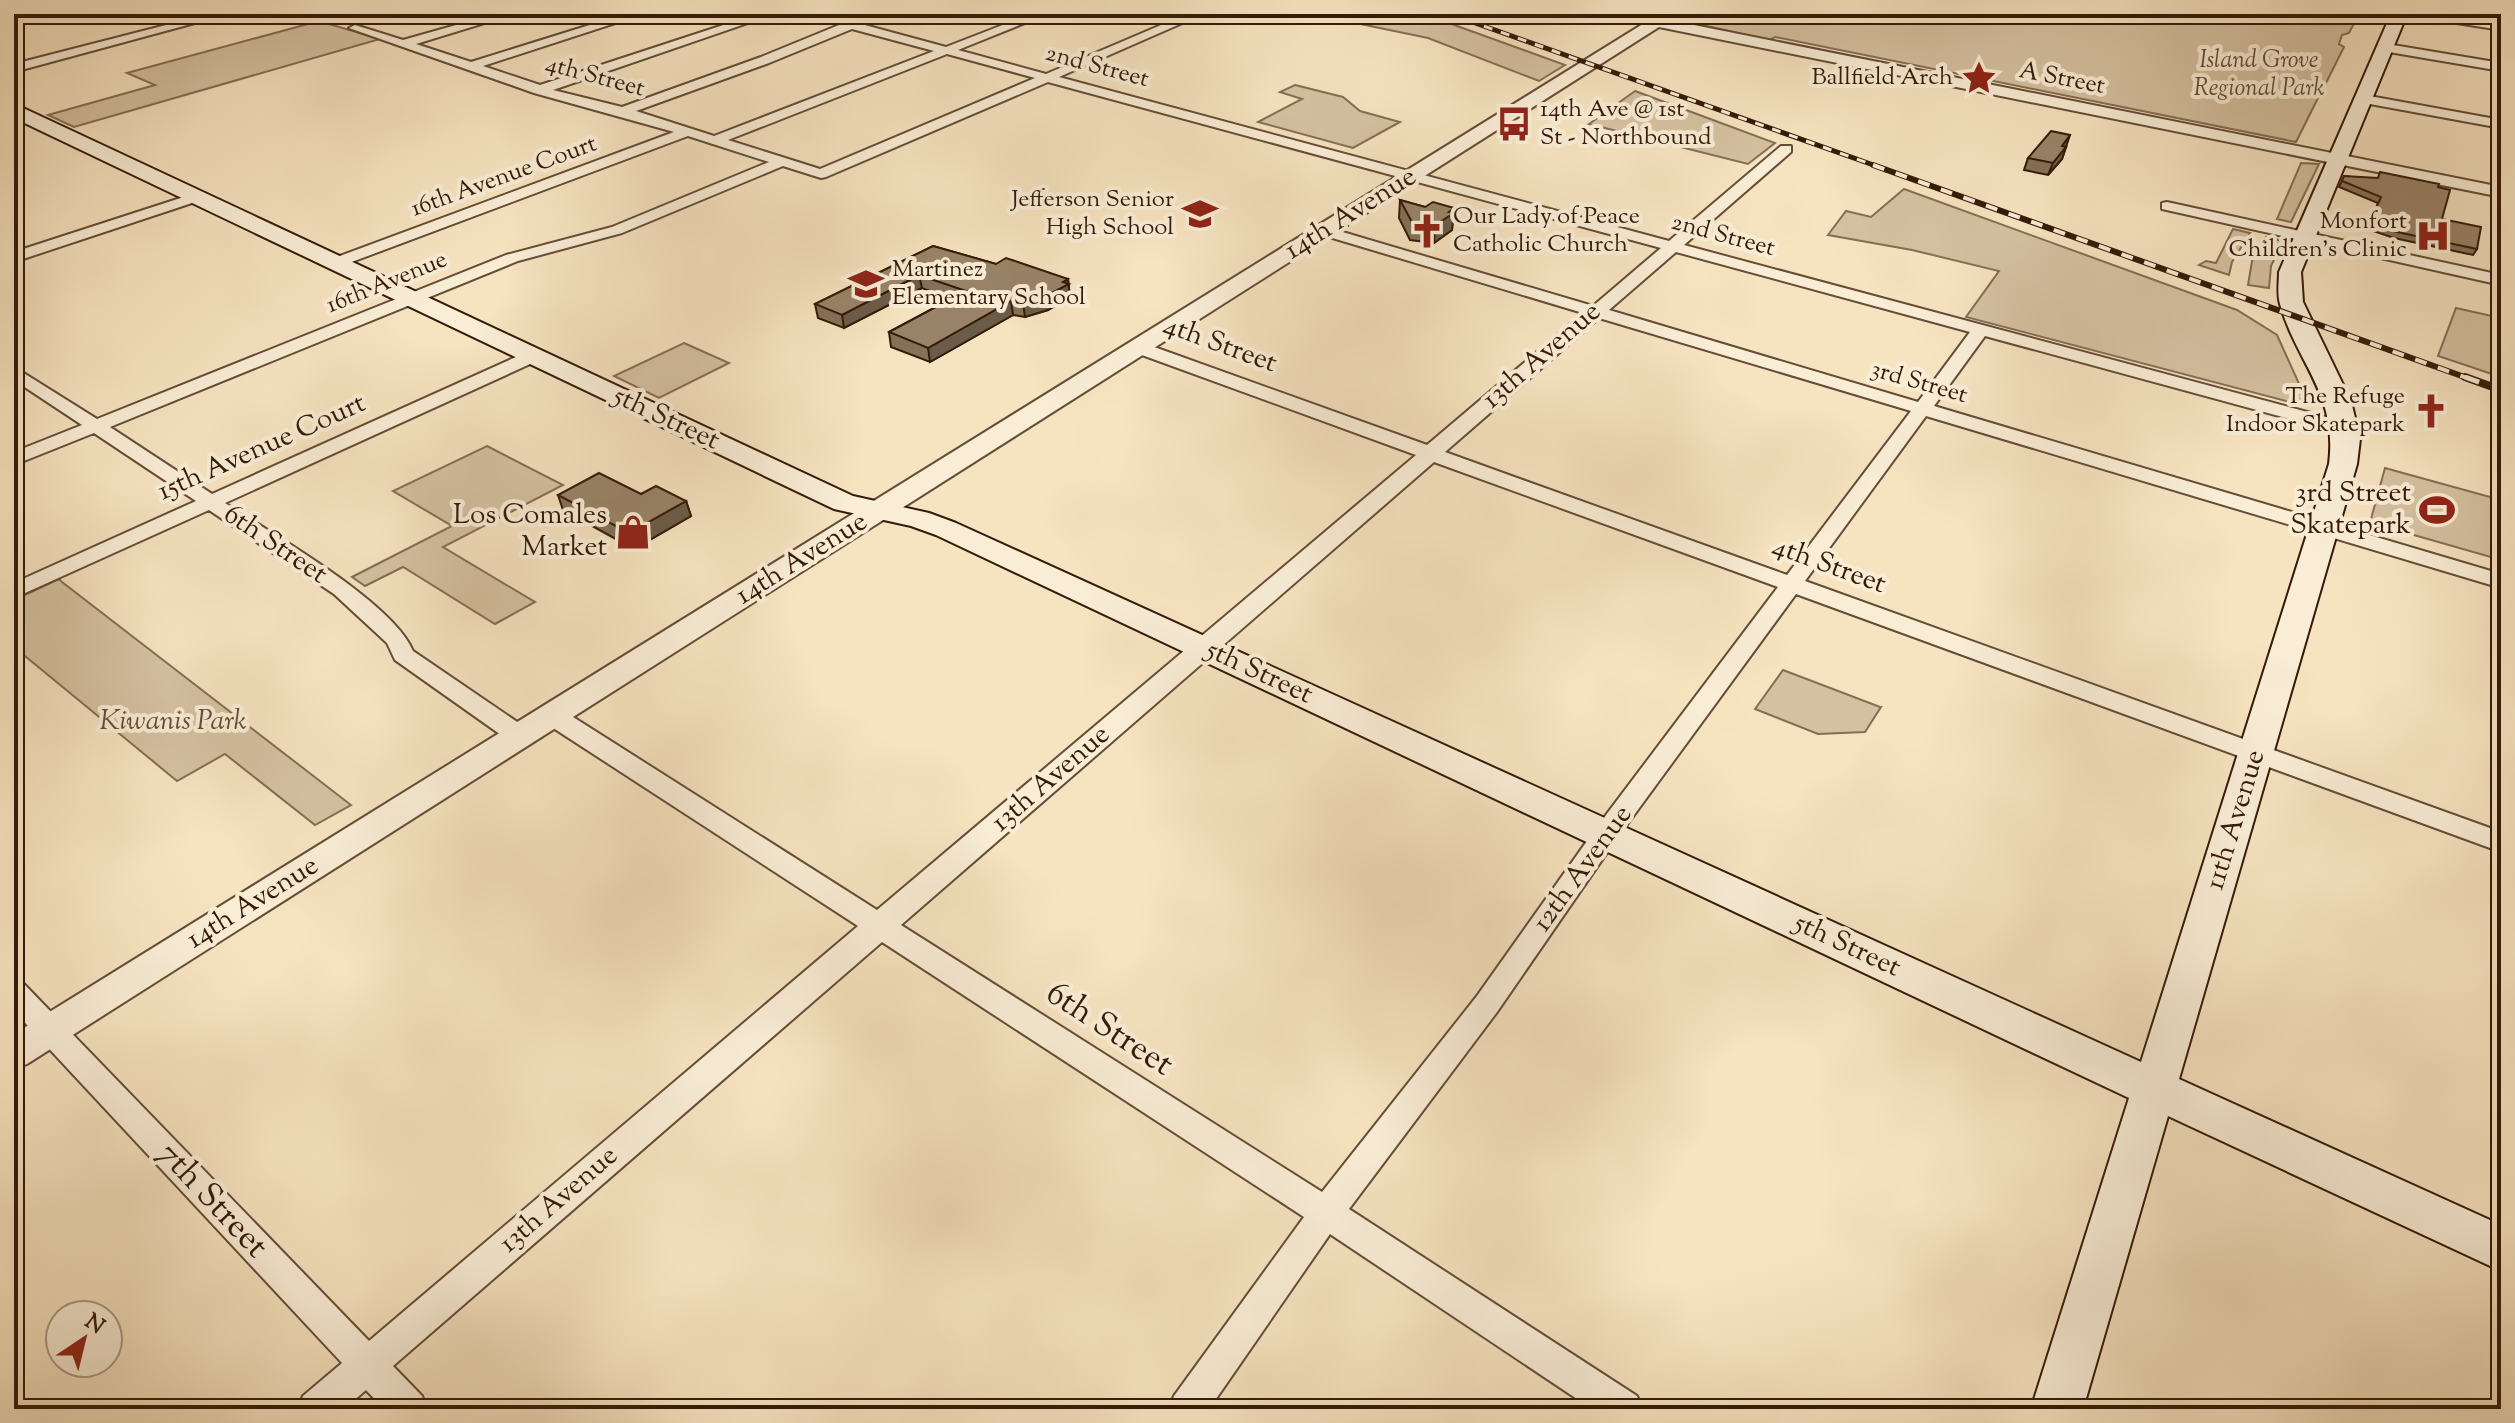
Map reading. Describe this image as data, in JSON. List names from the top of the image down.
{
  "streets": {
    "main road": ["5th Street", "11th Avenue"],
    "street": [
      "2nd Street",
      "4th Street",
      "A Street",
      "16th Avenue Court",
      "14th Avenue",
      "16th Avenue",
      "13th Avenue",
      "3rd Street",
      "15th Avenue Court",
      "6th Street",
      "12th Avenue",
      "7th Street"
    ]
  },
  "crossings": [
    ["2nd Street", "4th Street"],
    ["2nd Street", "14th Avenue"],
    ["2nd Street", "13th Avenue"],
    ["2nd Street", "11th Avenue"],
    ["2nd Street", "12th Avenue"],
    ["4th Street", "16th Avenue Court"],
    ["4th Street", "14th Avenue"],
    ["4th Street", "16th Avenue"],
    ["4th Street", "13th Avenue"],
    ["4th Street", "11th Avenue"],
    ["4th Street", "12th Avenue"],
    ["A Street", "14th Avenue"],
    ["A Street", "11th Avenue"],
    ["16th Avenue Court", "5th Street"],
    ["14th Avenue", "3rd Street"],
    ["14th Avenue", "5th Street"],
    ["14th Avenue", "6th Street"],
    ["14th Avenue", "7th Street"],
    ["16th Avenue", "5th Street"],
    ["16th Avenue", "6th Street"],
    ["13th Avenue", "3rd Street"],
    ["13th Avenue", "5th Street"],
    ["13th Avenue", "6th Street"],
    ["13th Avenue", "7th Street"],
    ["3rd Street", "11th Avenue"],
    ["3rd Street", "12th Avenue"],
    ["5th Street", "15th Avenue Court"],
    ["5th Street", "11th Avenue"],
    ["5th Street", "12th Avenue"],
    ["15th Avenue Court", "6th Street"],
    ["6th Street", "12th Avenue"]
  ],
  "parks": ["Island Grove Regional Park", "Kiwanis Park"],
  "places": {
    "place": ["Ballfield Arch"],
    "bus stop": ["14th Ave @ 1st St - Northbound"],
    "school or university": ["Jefferson Senior High School", "Martinez Elementary School"],
    "church": ["Our Lady of Peace Catholic Church", "The Refuge Indoor Skatepark"],
    "hospital": ["Monfort Children's Clinic"],
    "sports": ["3rd Street Skatepark"],
    "shop": ["Los Comales Market"]
  },
  "north": "top right"
}
